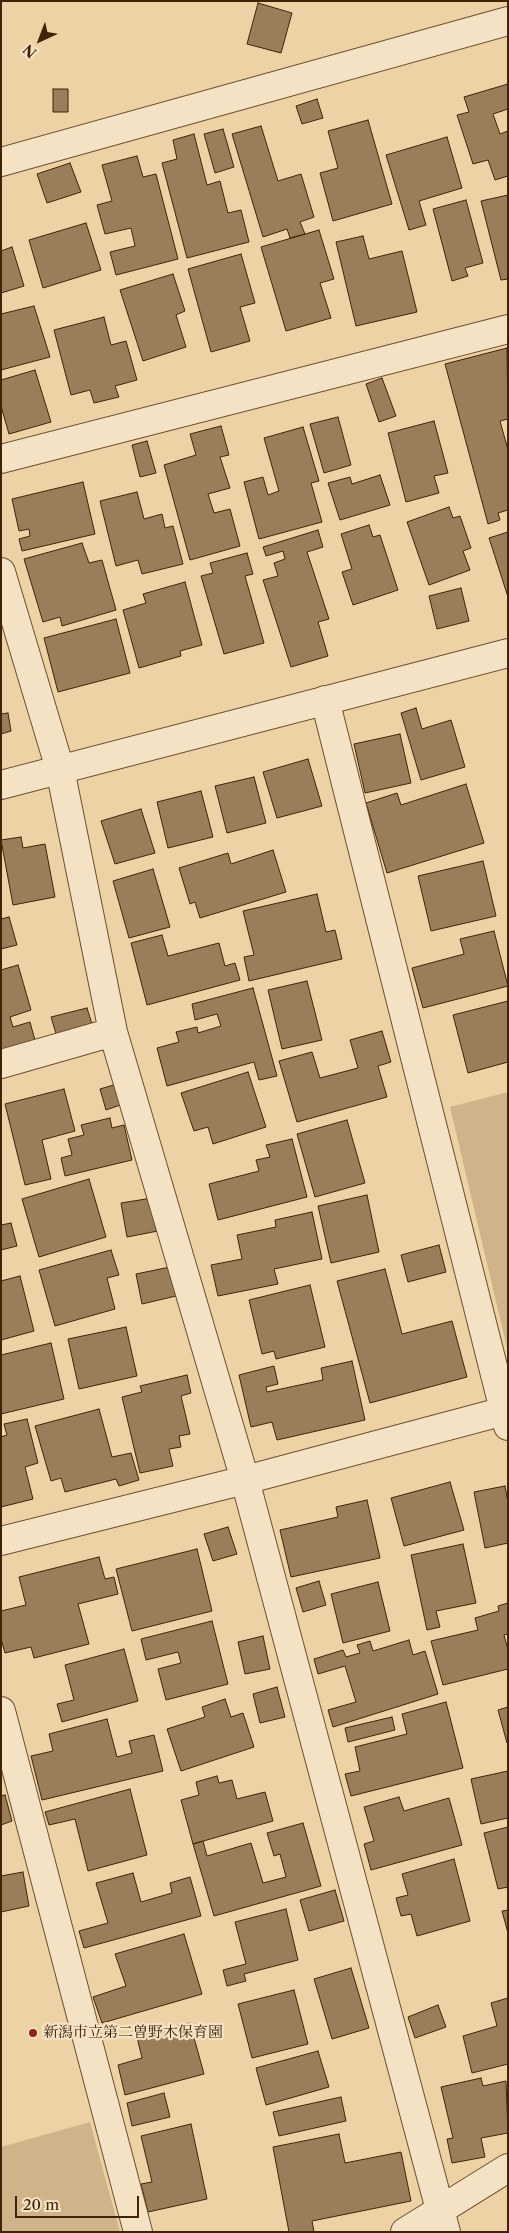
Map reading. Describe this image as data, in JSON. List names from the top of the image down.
{
  "places": ["新潟市立第二曽野木保育園"],
  "scale_bar": "20 m",
  "north": "bottom left"
}
